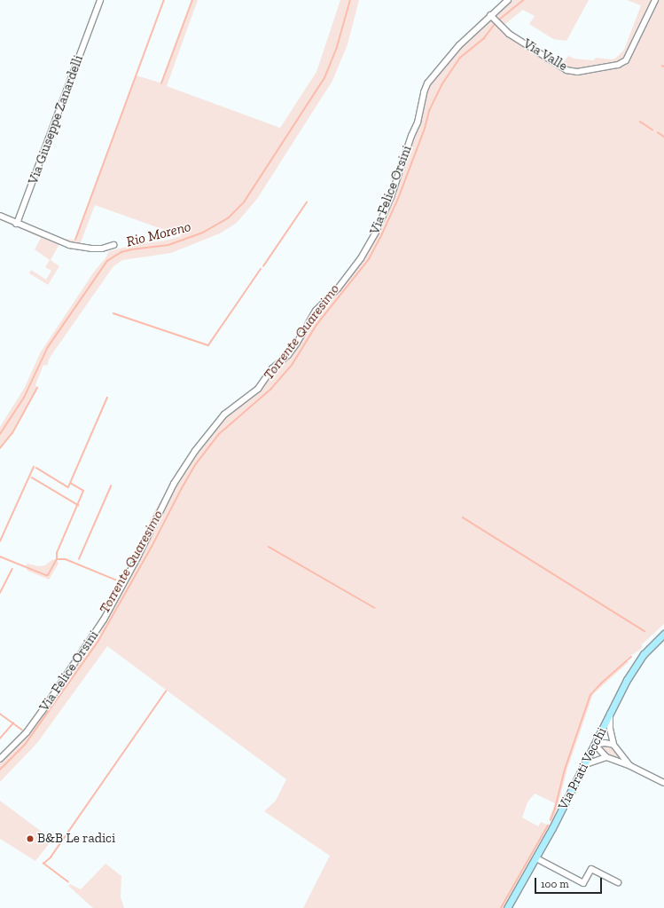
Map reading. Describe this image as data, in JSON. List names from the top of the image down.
{
  "streets": {
    "main road": ["Via Prati Vecchi"],
    "street": ["Via Valle", "Via Giuseppe Zanardelli", "Via Felice Orsini"]
  },
  "crossings": [
    ["Via Valle", "Via Felice Orsini"]
  ],
  "water": ["Rio Moreno", "Torrente Quaresimo"],
  "places": ["B&B Le radici"],
  "scale_bar": "100 m"
}
